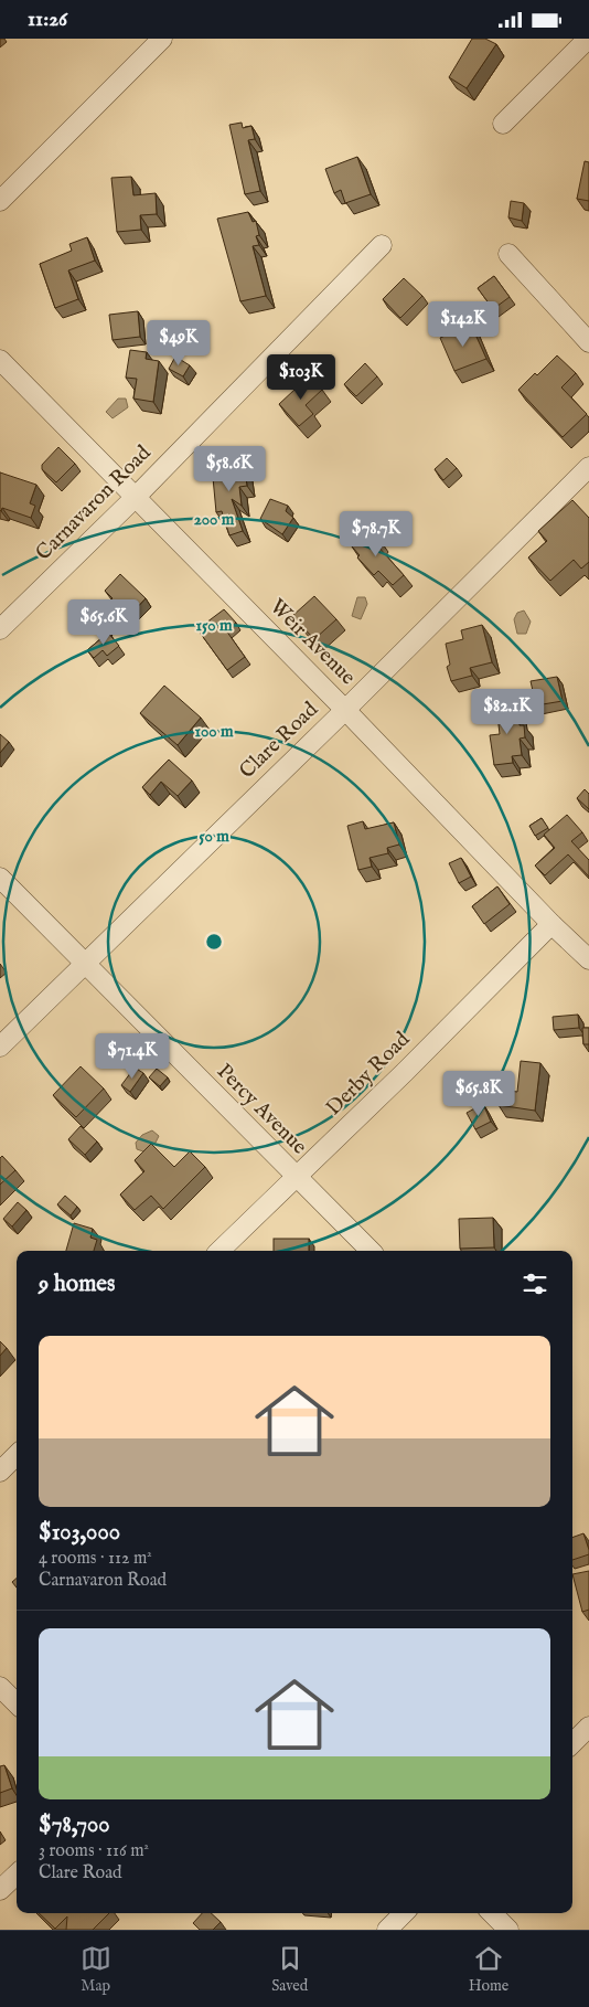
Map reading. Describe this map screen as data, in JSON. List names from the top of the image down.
{
  "streets": {
    "street": [
      "Carnavaron Road",
      "Weir Avenue",
      "Clare Road",
      "Derby Road",
      "Percy Avenue"
    ]
  },
  "crossings": [
    ["Carnavaron Road", "Weir Avenue"],
    ["Weir Avenue", "Clare Road"],
    ["Weir Avenue", "Derby Road"],
    ["Clare Road", "Percy Avenue"],
    ["Derby Road", "Percy Avenue"]
  ],
  "page": {
    "status": "11:26",
    "price": [
      "$142K",
      "$49K",
      "$103K",
      "$58.6K",
      "$78.7K",
      "$65.6K",
      "$82.1K",
      "$71.4K",
      "$65.8K"
    ],
    "heading": "9 homes",
    "list": [
      {
        "name": "$103,000",
        "note": "4 rooms · 112 m² · Carnavaron Road"
      },
      {
        "name": "$78,700",
        "note": "3 rooms · 116 m² · Clare Road"
      }
    ],
    "tabs": ["Map", "Saved", "Home"]
  },
  "rings": [
    "200 m",
    "150 m",
    "100 m",
    "50 m"
  ]
}
